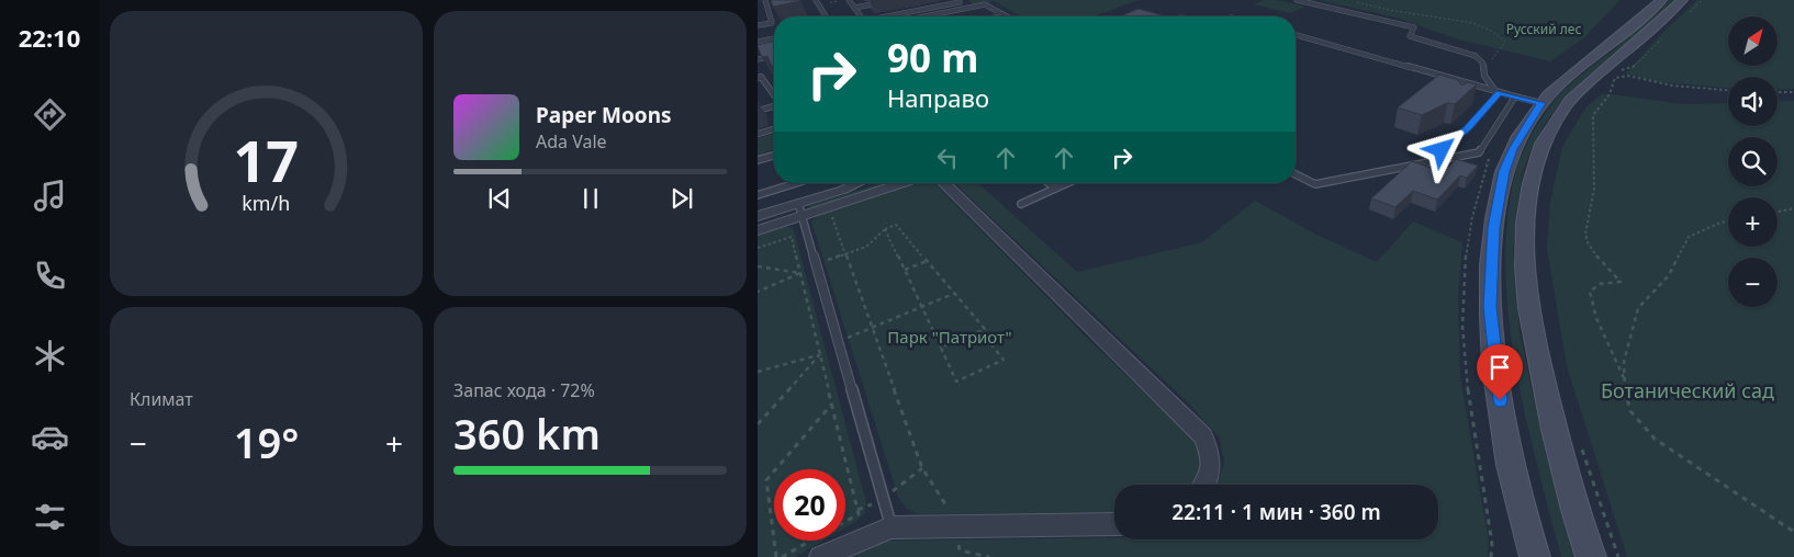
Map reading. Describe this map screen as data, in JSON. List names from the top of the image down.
{
  "parks": ["Русский лес", "Парк \"Патриот\"", "Ботанический сад"],
  "north": "top right",
  "page": {
    "tabs": "22:10",
    "map_buttons": ["+", "−"],
    "turn": ["90 m", "Направо"],
    "song": ["Paper Moons", "Ada Vale"],
    "tile": [
      "Климат",
      ["Запас хода · 72%", "360 km"]
    ],
    "heat": ["−", "19°", "+"],
    "limit": "20",
    "trip": "22:11 · 1 мин · 360 m",
    "gauge": ["17", "km/h"]
  }
}
